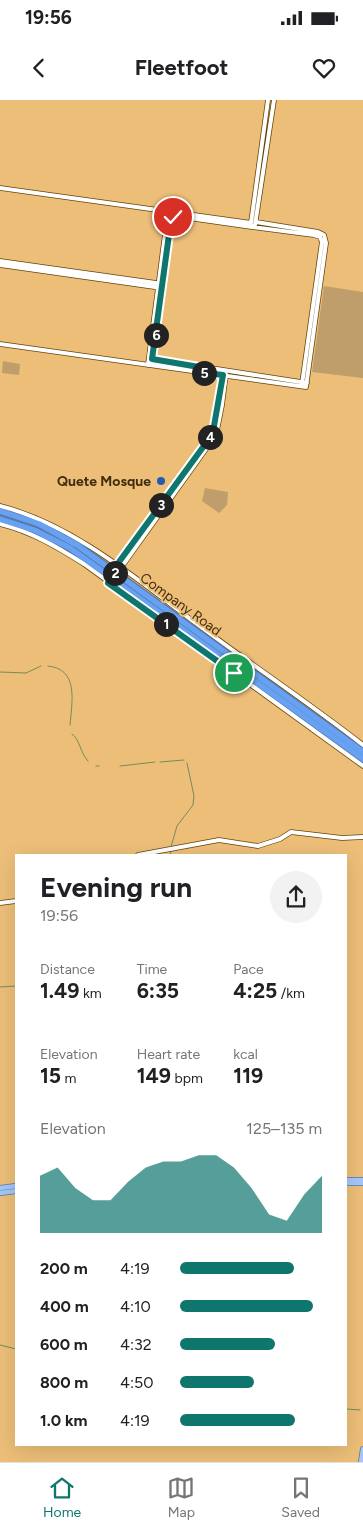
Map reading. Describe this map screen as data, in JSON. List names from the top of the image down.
{
  "streets": {
    "highway": ["Company Road"]
  },
  "places": ["Quete Mosque"],
  "page": {
    "status": "19:56",
    "header": "Fleetfoot",
    "pins": [
      "6",
      "5",
      "4",
      "3",
      "2",
      "1"
    ],
    "heading": ["Evening run", "19:56"],
    "stats": [
      ["Distance", "1.49 km"],
      ["Time", "6:35"],
      ["Pace", "4:25 /km"],
      ["Elevation", "15 m"],
      ["Heart rate", "149 bpm"],
      ["kcal", "119"]
    ],
    "chart": ["Elevation", "125–135 m"],
    "list": [
      {
        "name": "200 m",
        "note": "4:19"
      },
      {
        "name": "400 m",
        "note": "4:10"
      },
      {
        "name": "600 m",
        "note": "4:32"
      },
      {
        "name": "800 m",
        "note": "4:50"
      },
      {
        "name": "1.0 km",
        "note": "4:19"
      }
    ],
    "tabs": ["Home", "Map", "Saved"]
  }
}
